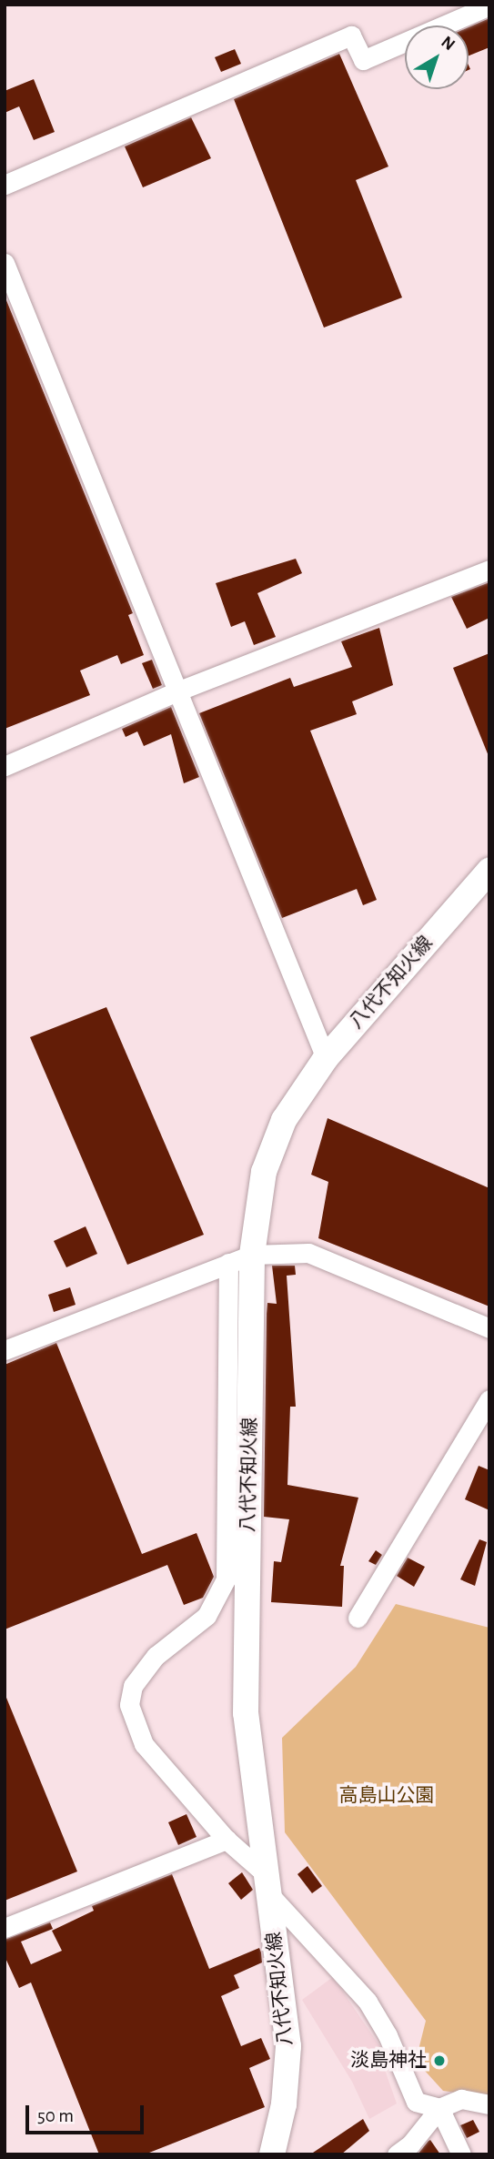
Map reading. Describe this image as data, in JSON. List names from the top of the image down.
{
  "streets": {
    "main road": ["八代不知火線"]
  },
  "parks": ["高島山公園"],
  "places": ["淡島神社"],
  "scale_bar": "50 m",
  "north": "top right"
}
